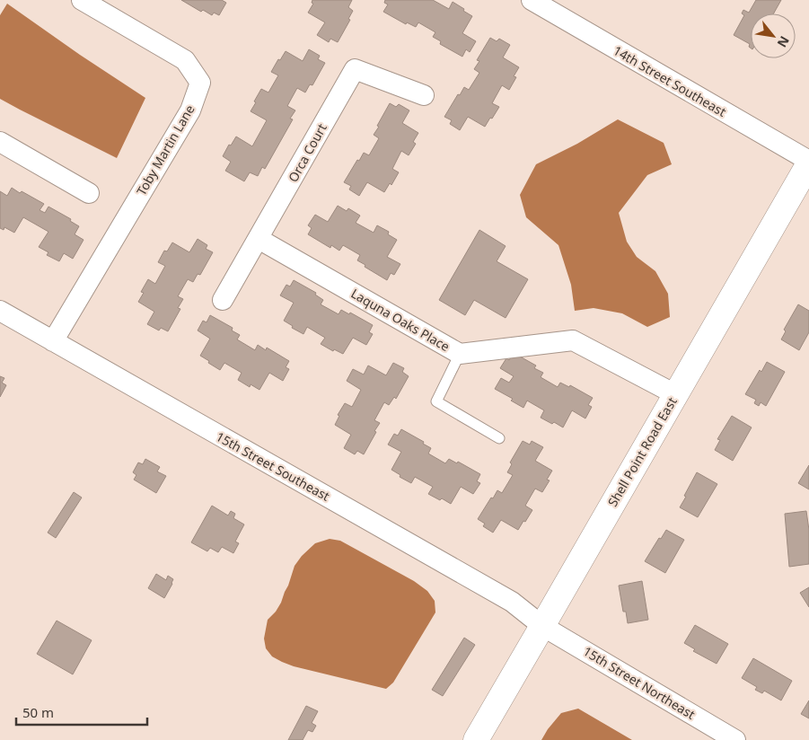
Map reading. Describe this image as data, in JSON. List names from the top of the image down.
{
  "streets": {
    "street": [
      "14th Street Southeast",
      "Toby Martin Lane",
      "Orca Court",
      "Laquna Oaks Place",
      "Shell Point Road East",
      "15th Street Southeast",
      "15th Street Northeast"
    ]
  },
  "crossings": [
    ["14th Street Southeast", "Shell Point Road East"],
    ["Toby Martin Lane", "15th Street Southeast"],
    ["Orca Court", "Laquna Oaks Place"],
    ["Laquna Oaks Place", "Shell Point Road East"],
    ["Shell Point Road East", "15th Street Southeast"],
    ["Shell Point Road East", "15th Street Northeast"],
    ["15th Street Southeast", "15th Street Northeast"]
  ],
  "scale_bar": "50 m",
  "north": "bottom right"
}
